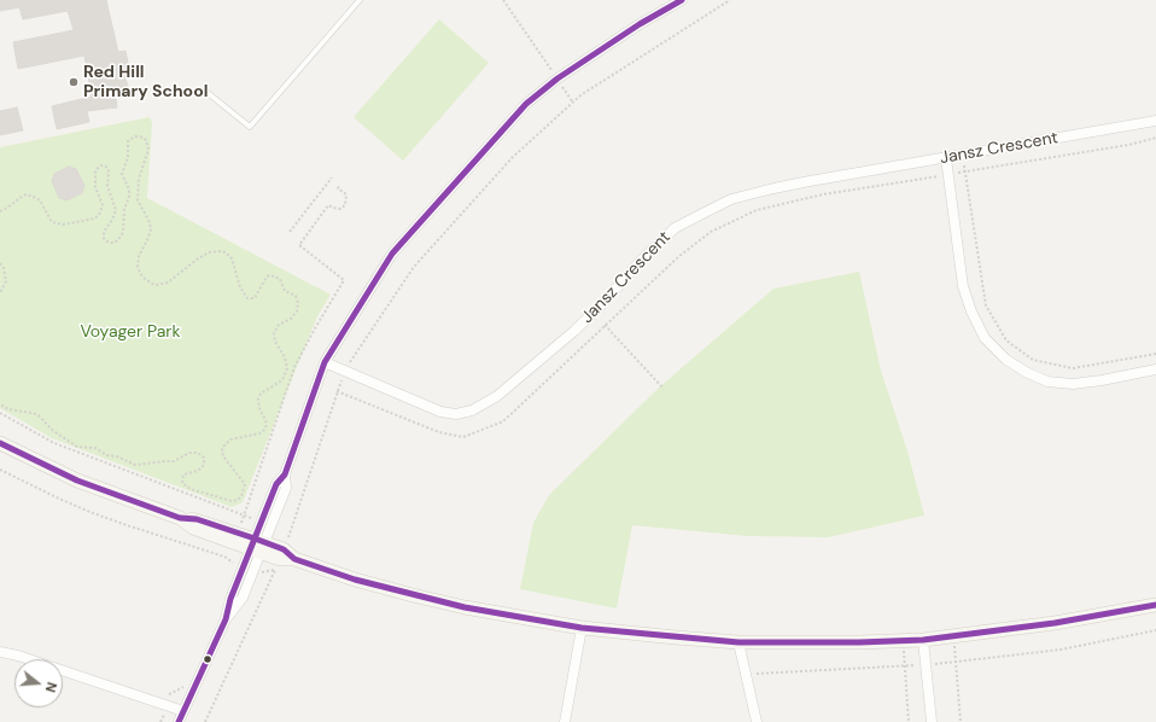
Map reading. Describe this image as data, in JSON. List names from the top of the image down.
{
  "streets": {
    "street": ["Jansz Crescent"]
  },
  "parks": ["Voyager Park"],
  "places": ["Red Hill Primary School"],
  "north": "right"
}
